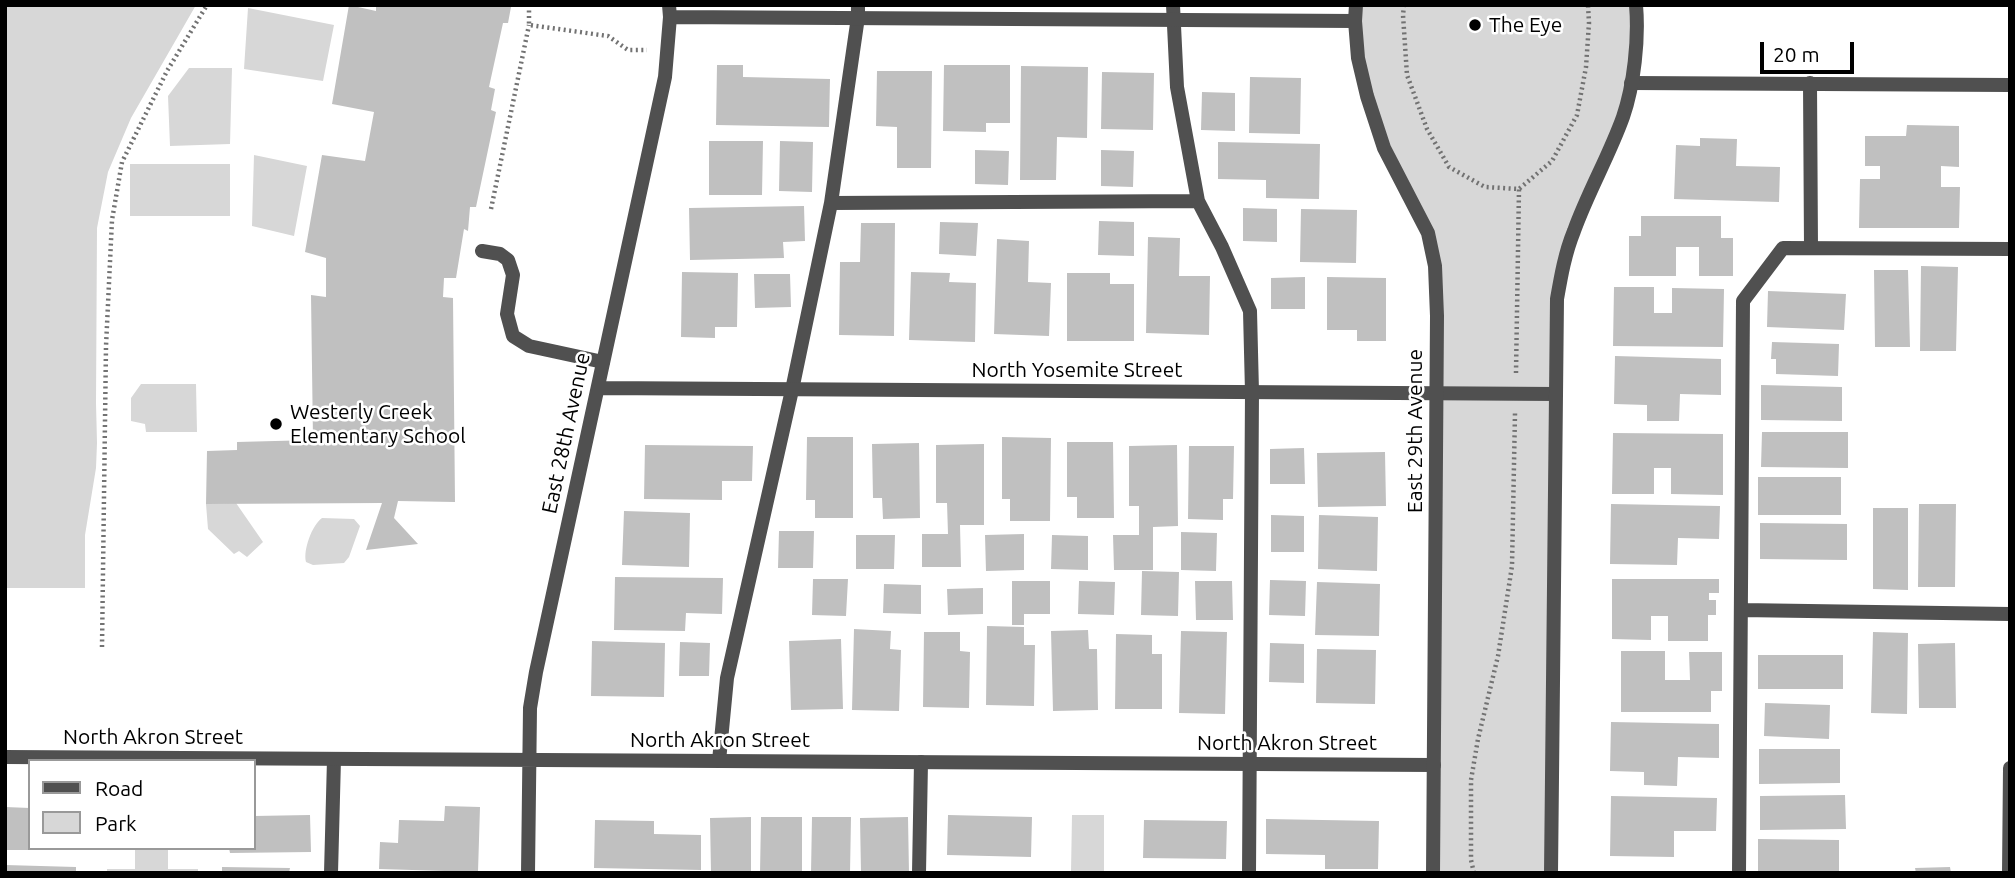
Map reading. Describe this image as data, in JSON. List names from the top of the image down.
{
  "streets": {
    "street": [
      "North Yosemite Street",
      "East 29th Avenue",
      "East 28th Avenue",
      "North Akron Street"
    ]
  },
  "crossings": [
    ["North Yosemite Street", "East 29th Avenue"],
    ["North Yosemite Street", "East 28th Avenue"],
    ["East 29th Avenue", "North Akron Street"],
    ["East 28th Avenue", "North Akron Street"]
  ],
  "places": ["The Eye", "Westerly Creek Elementary School"],
  "legend": ["Road", "Park"],
  "scale_bar": "20 m"
}
